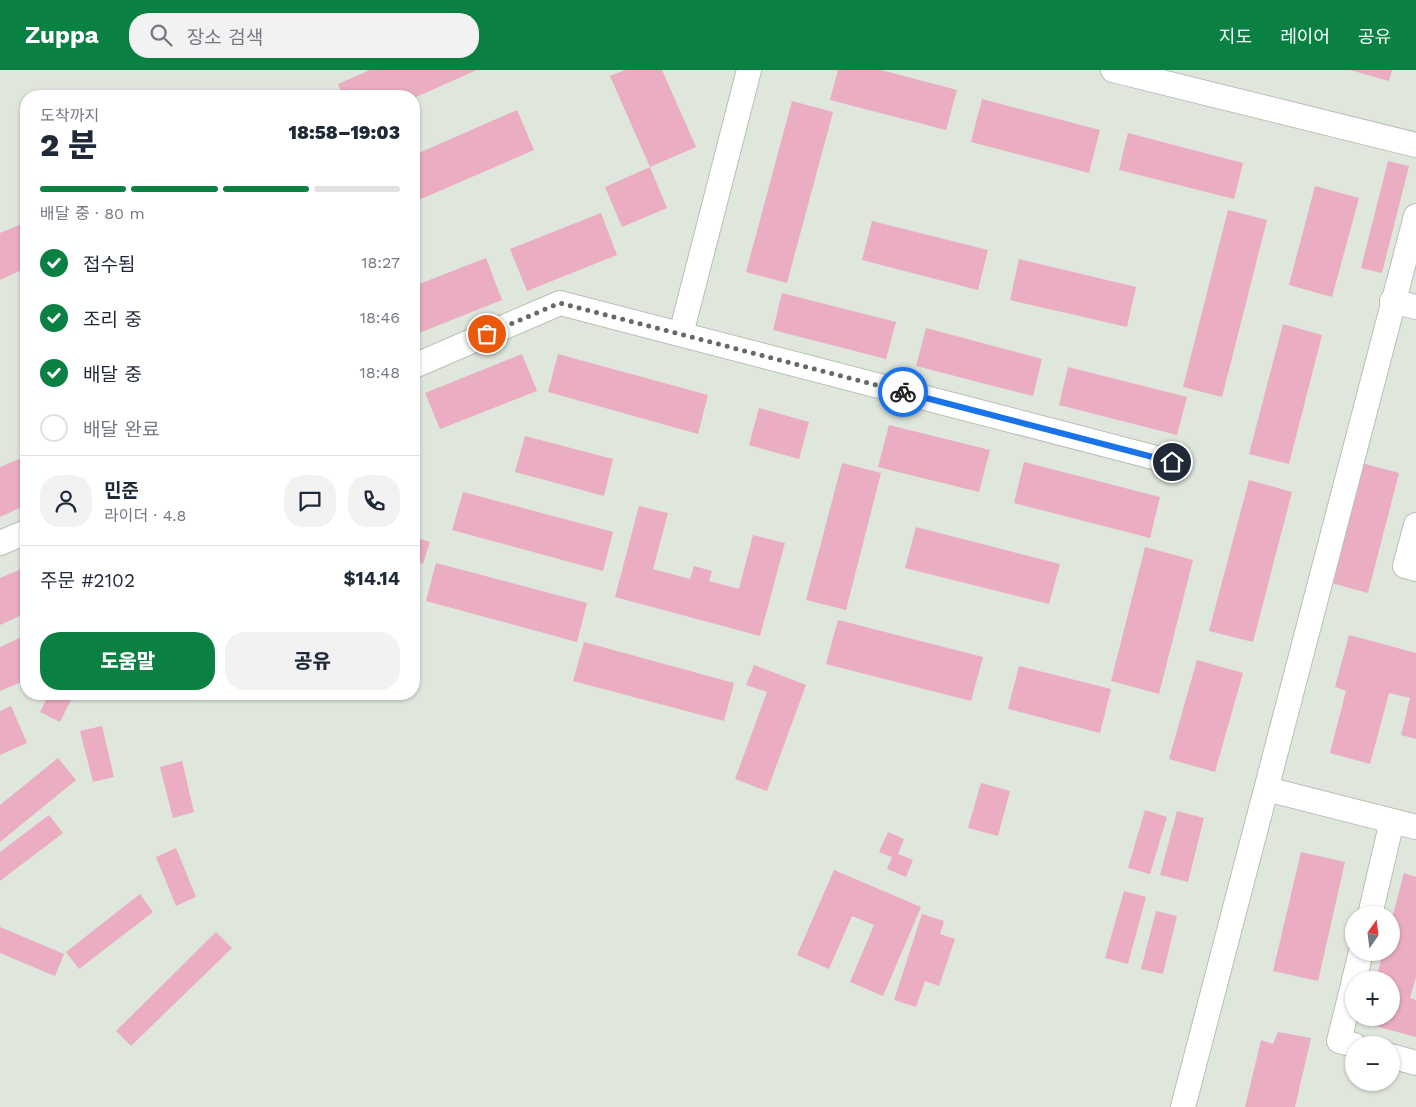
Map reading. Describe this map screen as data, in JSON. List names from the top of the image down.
{
  "north": "top",
  "page": {
    "header": "Zuppa",
    "search": "장소 검색",
    "nav": ["지도", "레이어", "공유"],
    "heading": ["2 분", "도착까지", "18:58–19:03"],
    "panel": [
      "민준",
      "라이더 · 4.8",
      "주문 #2102",
      "$14.14"
    ],
    "bar": "배달 중 · 80 m",
    "list": [
      ["접수됨", "18:27"],
      ["조리 중", "18:46"],
      ["배달 중", "18:48"],
      "배달 완료"
    ],
    "buttons": ["도움말", "공유"],
    "map_buttons": ["+", "−"]
  }
}
